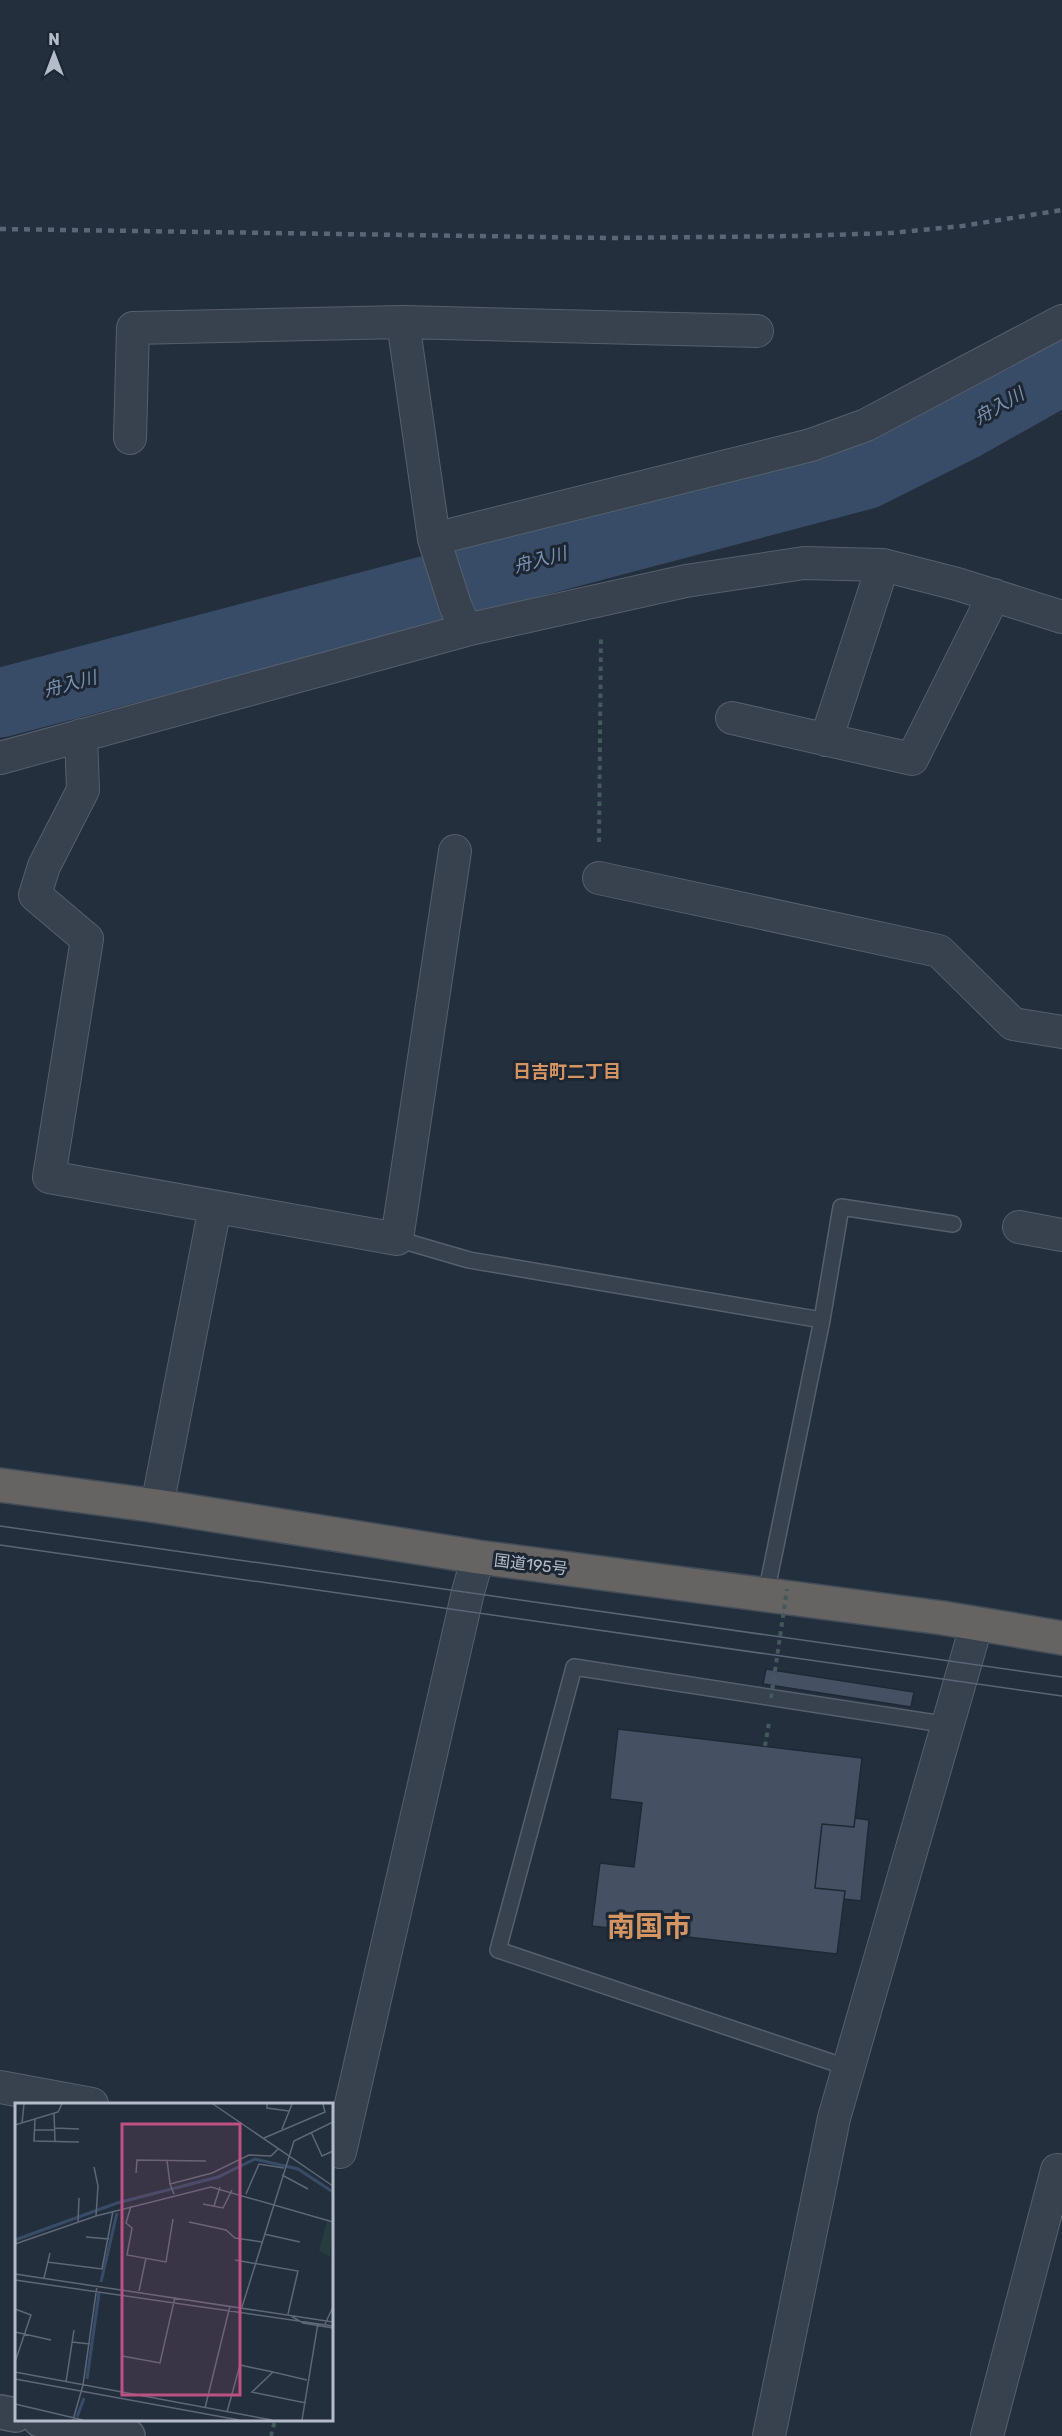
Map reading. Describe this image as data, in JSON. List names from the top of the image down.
{
  "streets": {
    "highway": ["国道195号"]
  },
  "districts": ["日吉町二丁目", "南国市"],
  "water": ["舟入川"],
  "north": "top"
}
